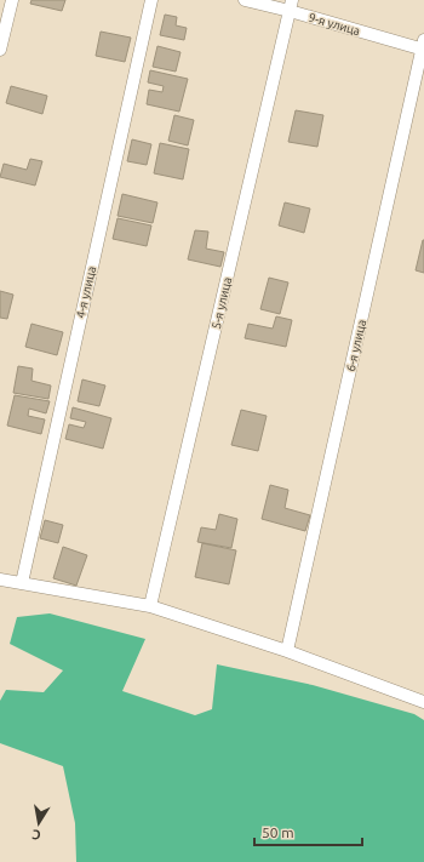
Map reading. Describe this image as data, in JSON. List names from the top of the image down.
{
  "streets": {
    "street": [
      "9-я улица",
      "4-я улица",
      "5-я улица",
      "6-я улица"
    ]
  },
  "crossings": [
    ["9-я улица", "5-я улица"],
    ["9-я улица", "6-я улица"]
  ],
  "scale_bar": "50 m",
  "north": "bottom"
}
